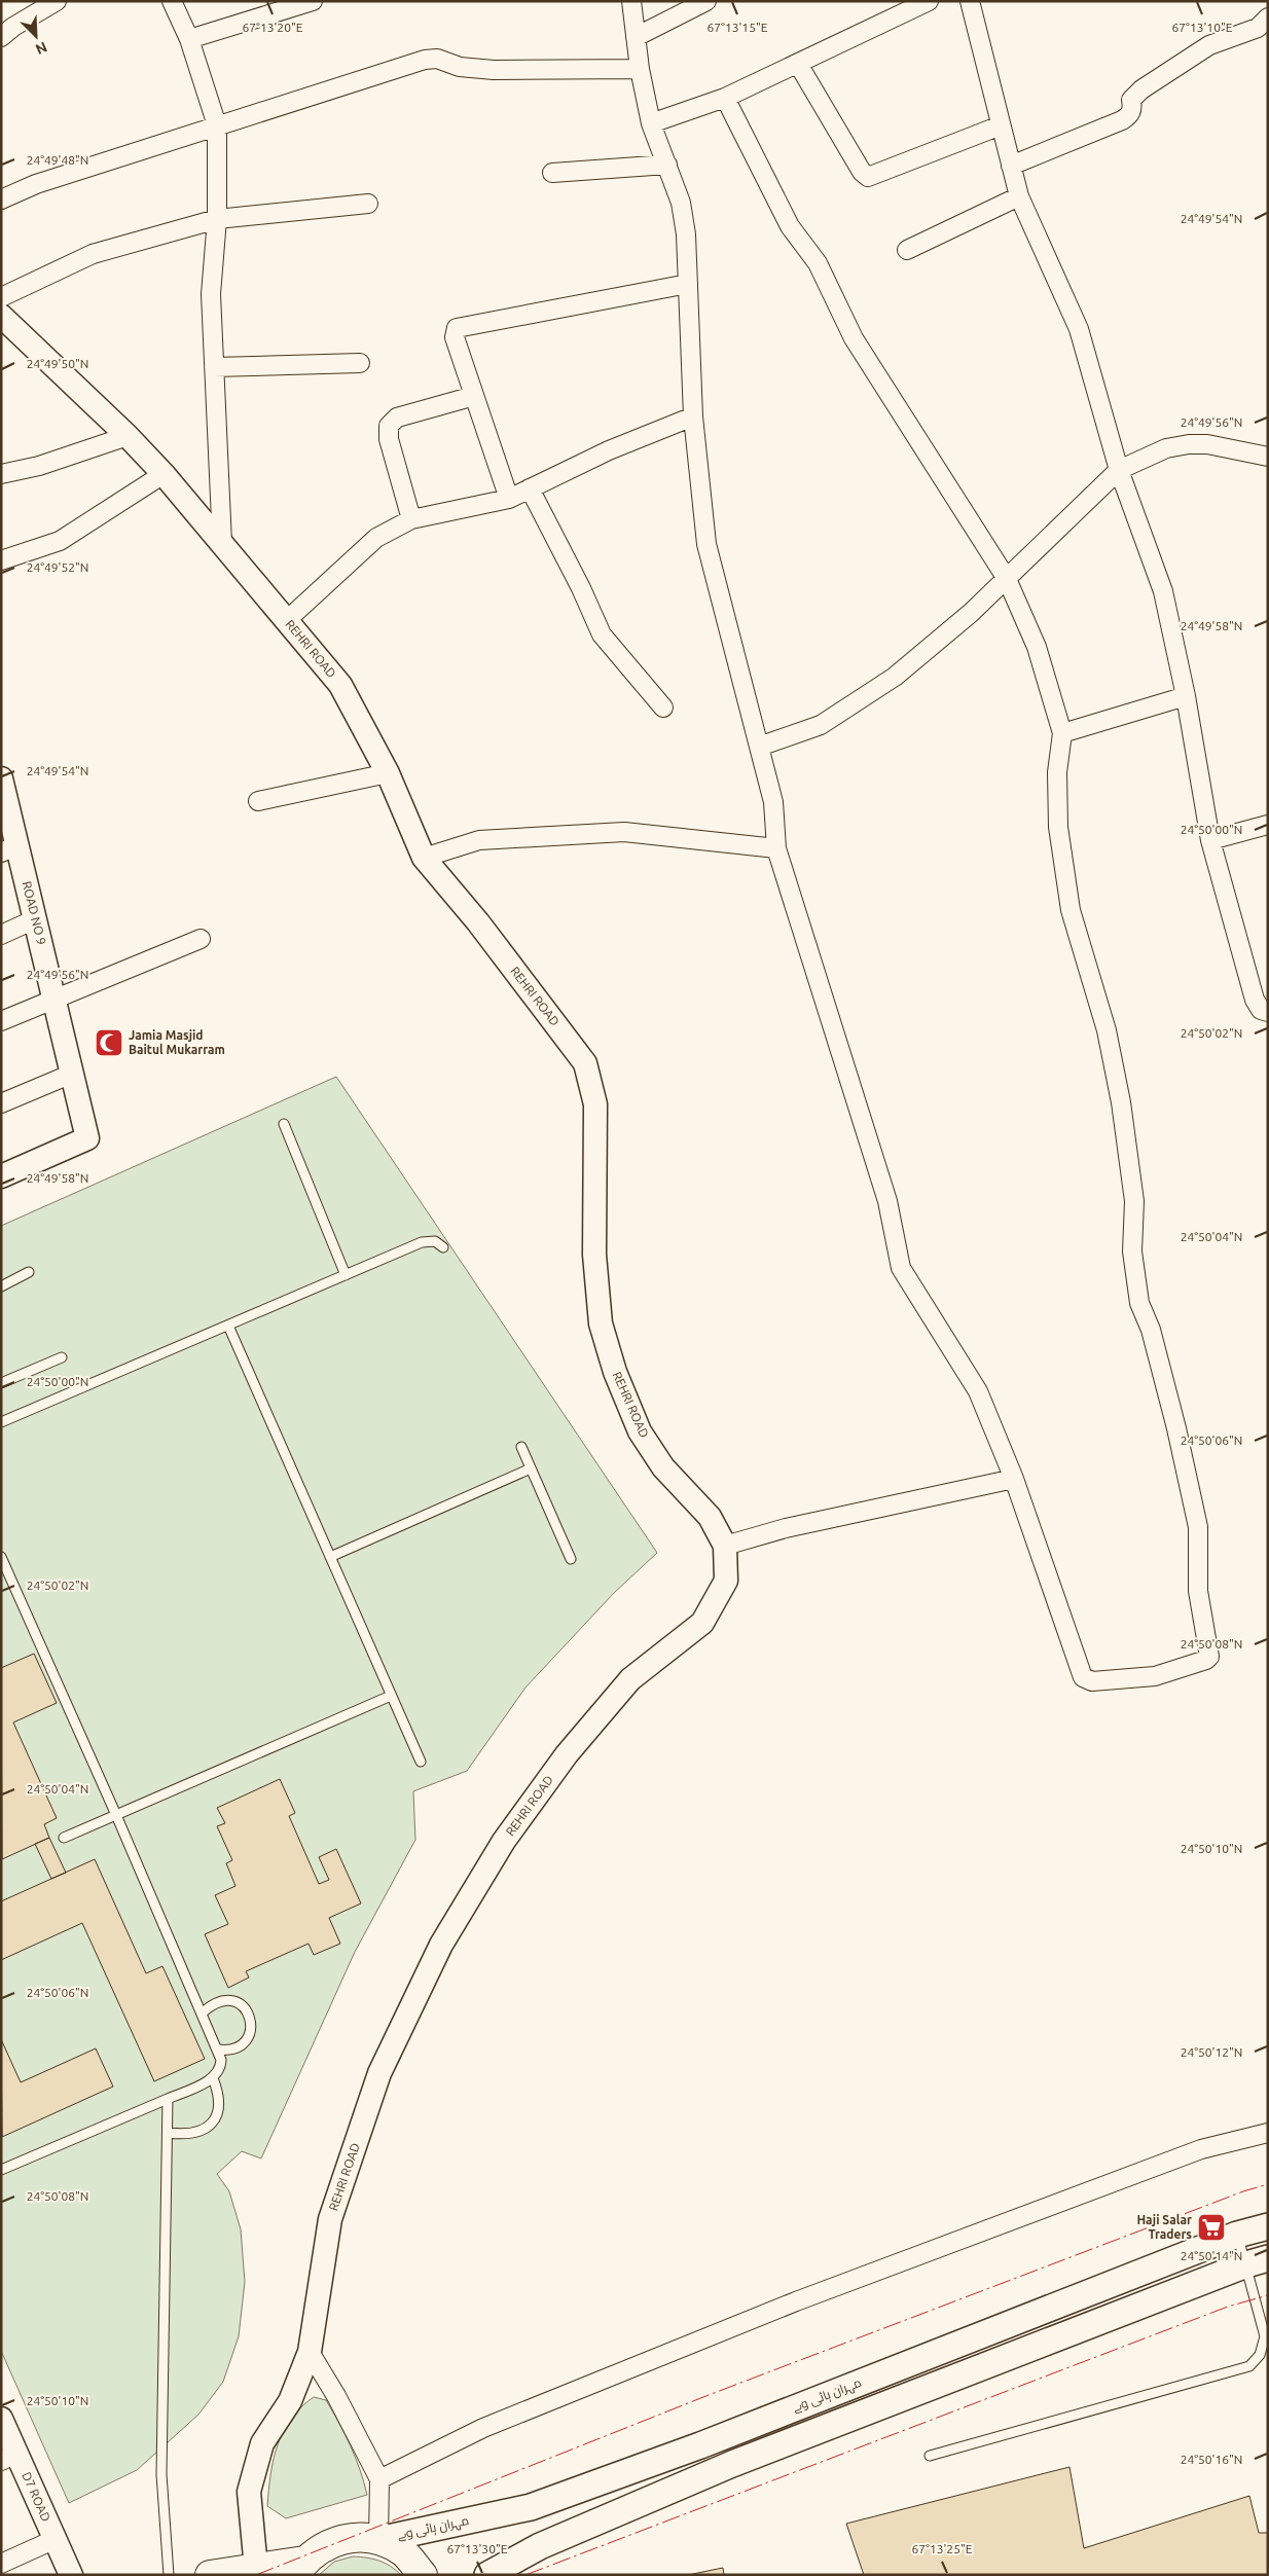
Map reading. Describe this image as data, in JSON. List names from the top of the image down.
{
  "streets": {
    "main road": ["مہران ہائی وے"],
    "street": ["REHRI ROAD", "ROAD NO 9", "D7 ROAD"]
  },
  "places": {
    "mosque": ["Jamia Masjid Baitul Mukarram"],
    "supermarket": ["Haji Salar Traders"]
  },
  "north": "bottom right",
  "coordinates": [
    "67°13'20\"E",
    "67°13'15\"E",
    "67°13'10\"E",
    "24°49'48\"N",
    "24°49'54\"N",
    "24°49'50\"N",
    "24°49'56\"N",
    "24°49'52\"N",
    "24°49'58\"N",
    "24°50'00\"N",
    "24°50'02\"N",
    "24°50'04\"N",
    "24°50'06\"N",
    "24°50'08\"N",
    "24°50'10\"N",
    "24°50'12\"N",
    "24°50'14\"N",
    "24°50'16\"N",
    "67°13'30\"E",
    "67°13'25\"E"
  ]
}
